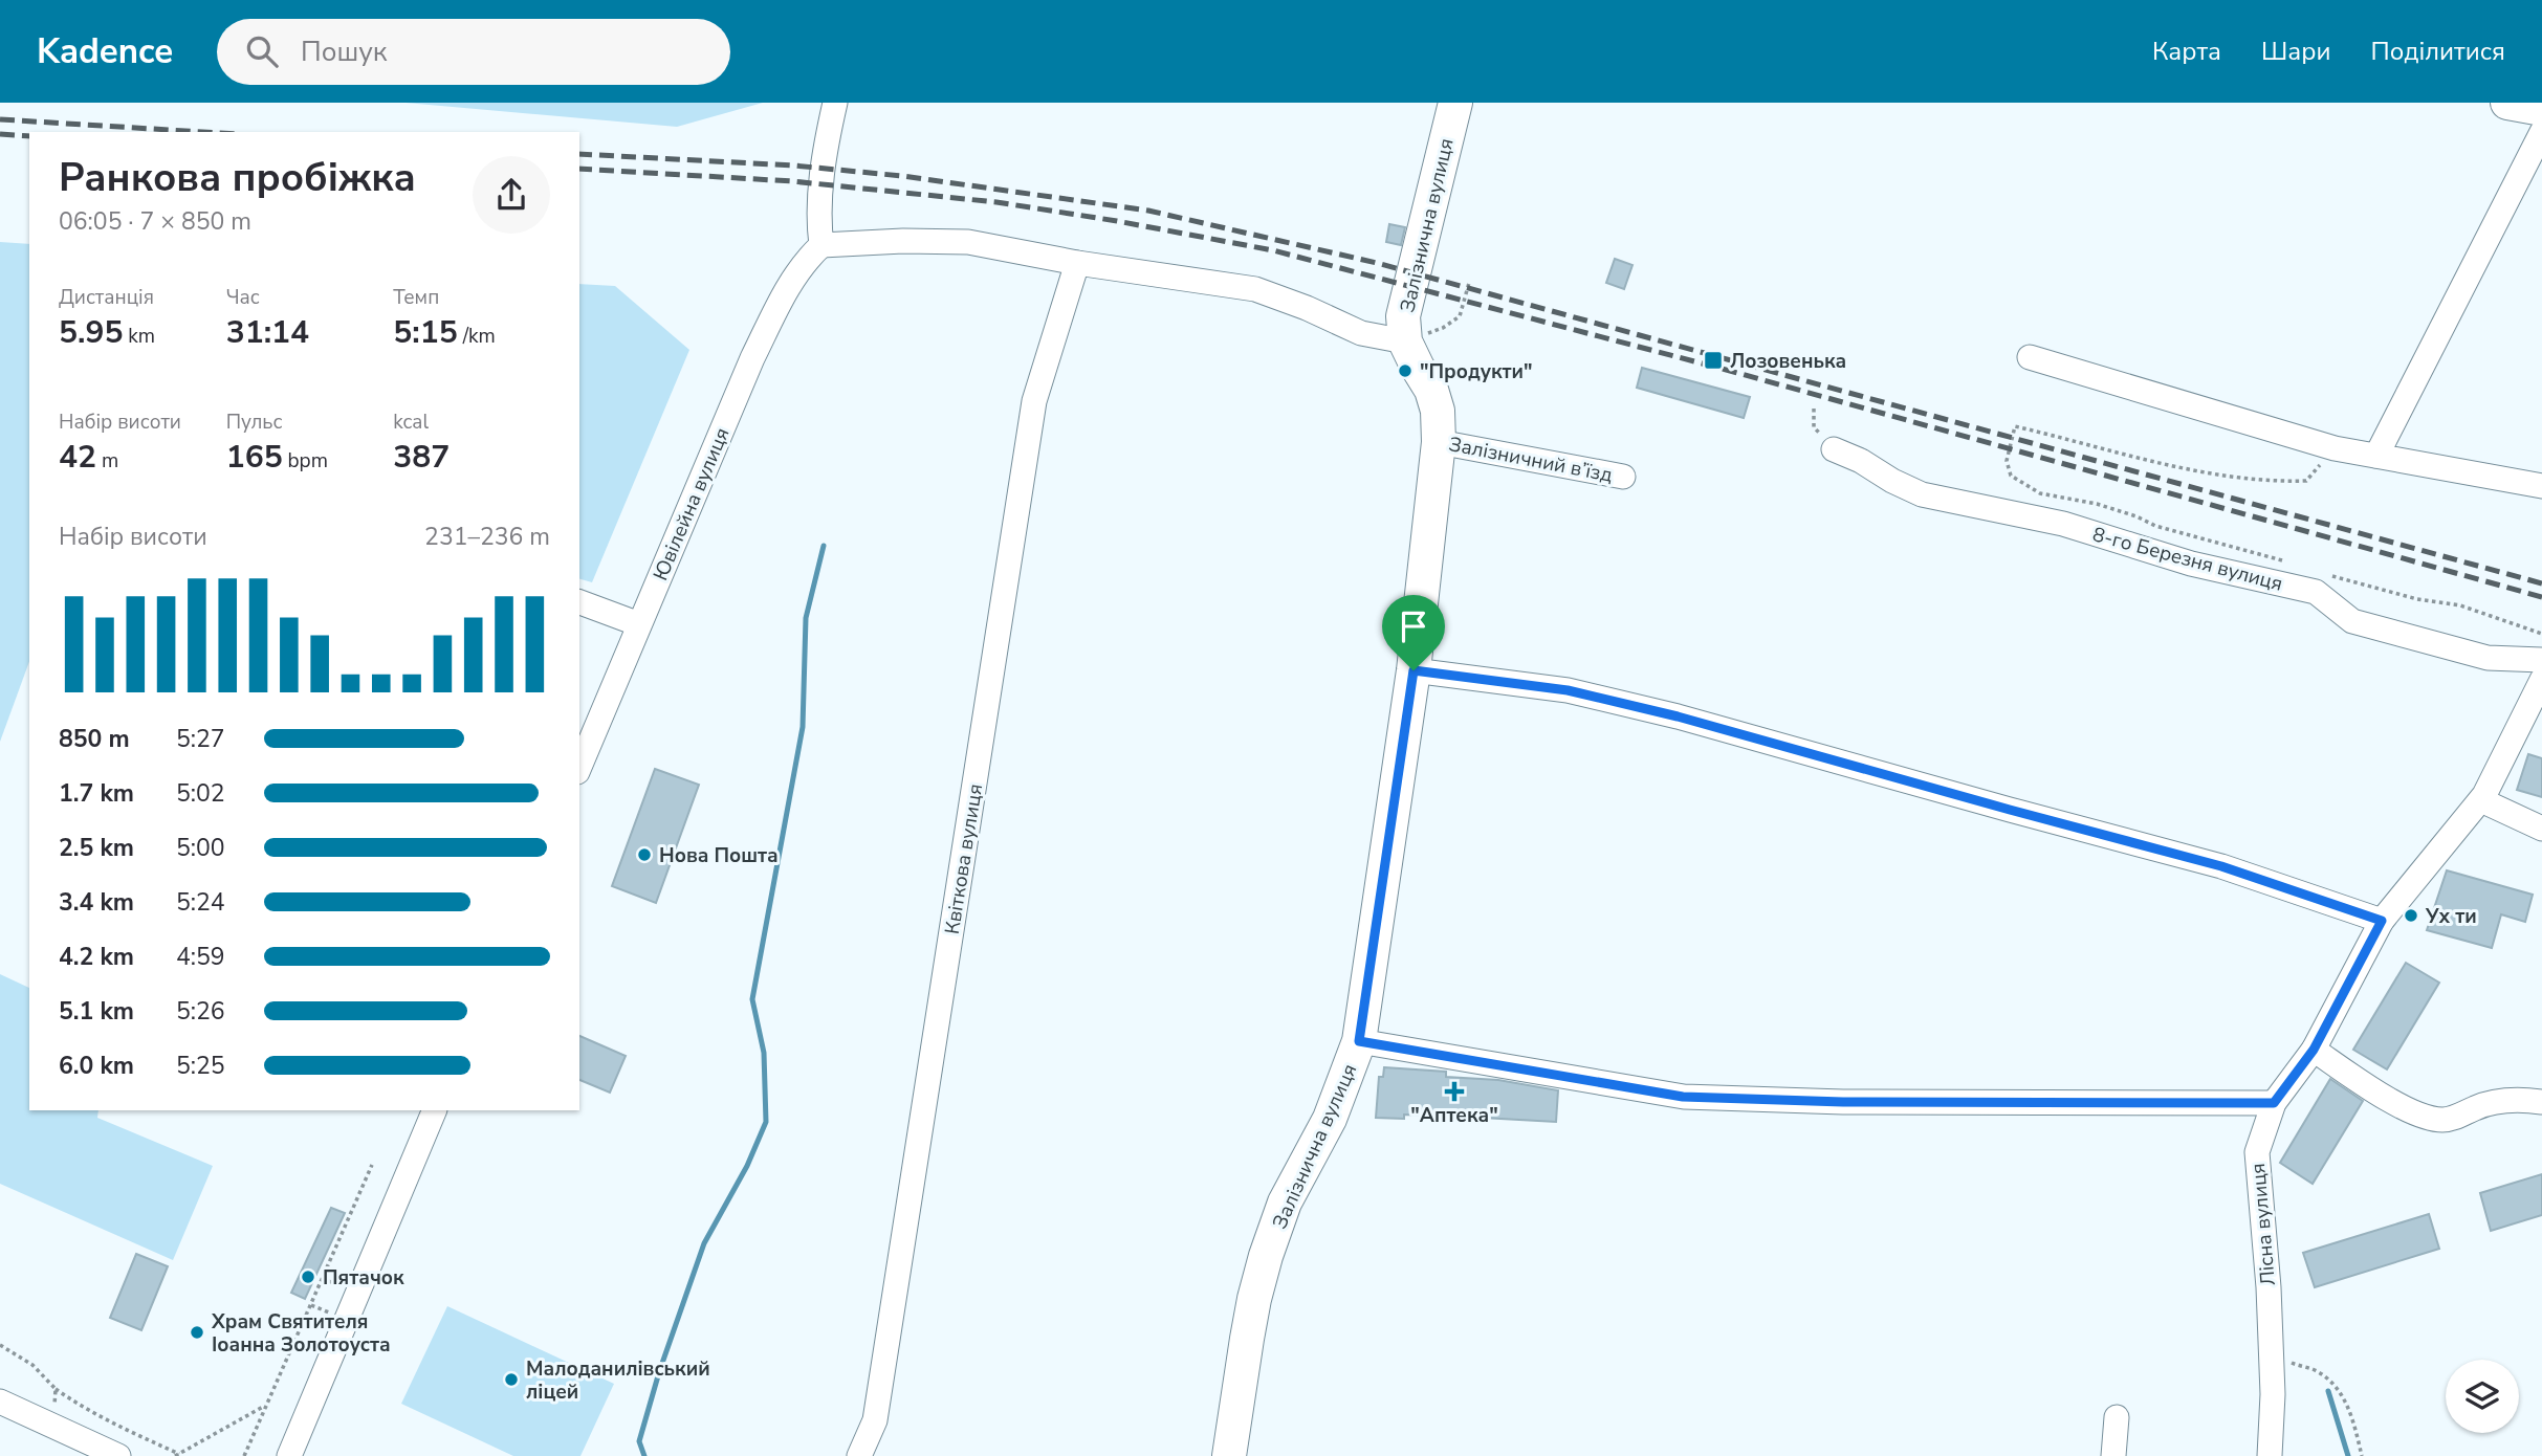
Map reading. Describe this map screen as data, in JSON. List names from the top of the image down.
{
  "streets": {
    "street": [
      "Залізнична вулиця",
      "Залізничний в’їзд",
      "Ювілейна вулиця",
      "8-го Березня вулиця",
      "Квіткова вулиця",
      "Лісна вулиця"
    ]
  },
  "crossings": [
    ["Залізнична вулиця", "Залізничний в’їзд"]
  ],
  "places": {
    "transit": ["Лозовенька"],
    "other": [
      "\"Продукти\"",
      "Нова Пошта",
      "Ух ти",
      "Пятачок",
      "Храм Святителя Іоанна Золотоуста",
      "Малоданилівський ліцей"
    ],
    "health": ["\"Аптека\""]
  },
  "page": {
    "header": "Kadence",
    "search": "Пошук",
    "nav": ["Карта", "Шари", "Поділитися"],
    "heading": ["Ранкова пробіжка", "06:05 · 7 × 850 m"],
    "stats": [
      ["Дистанція", "5.95 km"],
      ["Час", "31:14"],
      ["Темп", "5:15 /km"],
      ["Набір висоти", "42 m"],
      ["Пульс", "165 bpm"],
      ["kcal", "387"]
    ],
    "chart": ["Набір висоти", "231–236 m"],
    "list": [
      {
        "name": "850 m",
        "note": "5:27"
      },
      {
        "name": "1.7 km",
        "note": "5:02"
      },
      {
        "name": "2.5 km",
        "note": "5:00"
      },
      {
        "name": "3.4 km",
        "note": "5:24"
      },
      {
        "name": "4.2 km",
        "note": "4:59"
      },
      {
        "name": "5.1 km",
        "note": "5:26"
      },
      {
        "name": "6.0 km",
        "note": "5:25"
      }
    ]
  }
}
